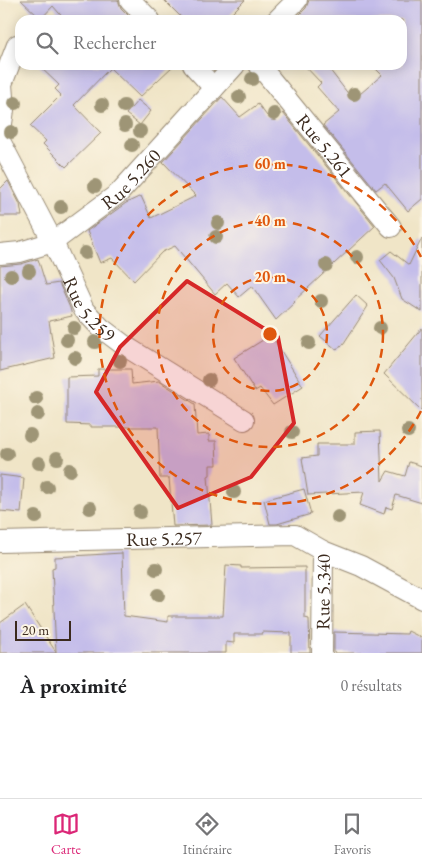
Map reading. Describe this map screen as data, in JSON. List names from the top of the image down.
{
  "streets": {
    "street": [
      "Rue 5.261",
      "Rue 5.260",
      "Rue 5.259",
      "Rue 5.257",
      "Rue 5.340"
    ]
  },
  "crossings": [
    ["Rue 5.260", "Rue 5.259"],
    ["Rue 5.257", "Rue 5.340"]
  ],
  "scale_bar": "20 m",
  "page": {
    "search": "Rechercher",
    "scale": "20 m",
    "heading": ["À proximité", "0 résultats"],
    "nav": ["Carte", "Itinéraire", "Favoris"]
  },
  "rings": ["60 m", "40 m", "20 m"]
}
